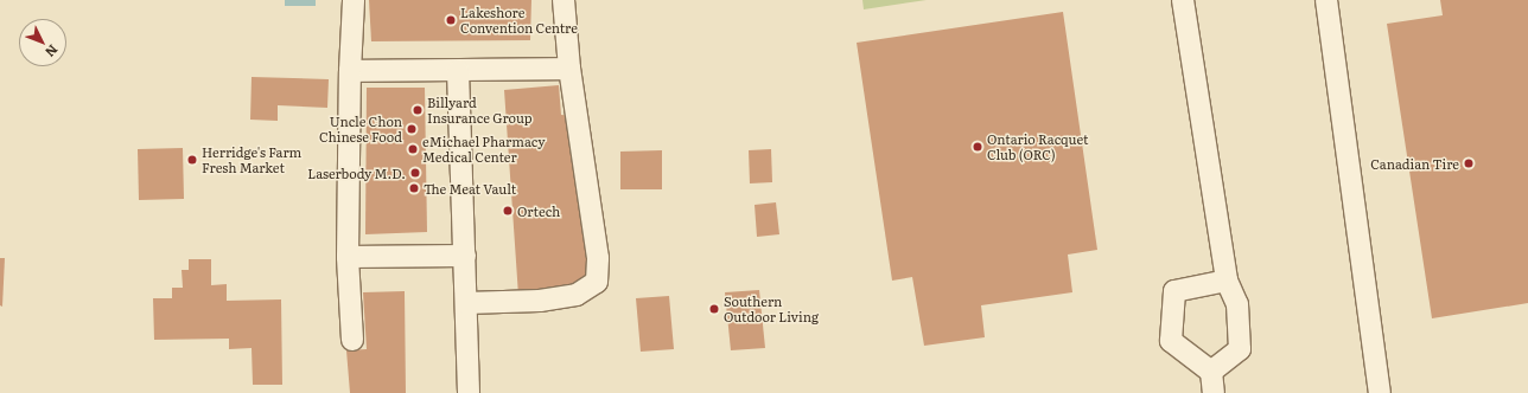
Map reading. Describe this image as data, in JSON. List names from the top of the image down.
{
  "places": [
    "Lakeshore Convention Centre",
    "Billyard Insurance Group",
    "Uncle Chon Chinese Food",
    "Ontario Racquet Club (ORC)",
    "eMichael Pharmacy Medical Center",
    "Herridge's Farm Fresh Market",
    "Canadian Tire",
    "Laserbody M.D.",
    "The Meat Vault",
    "Ortech",
    "Southern Outdoor Living"
  ],
  "north": "bottom right"
}
